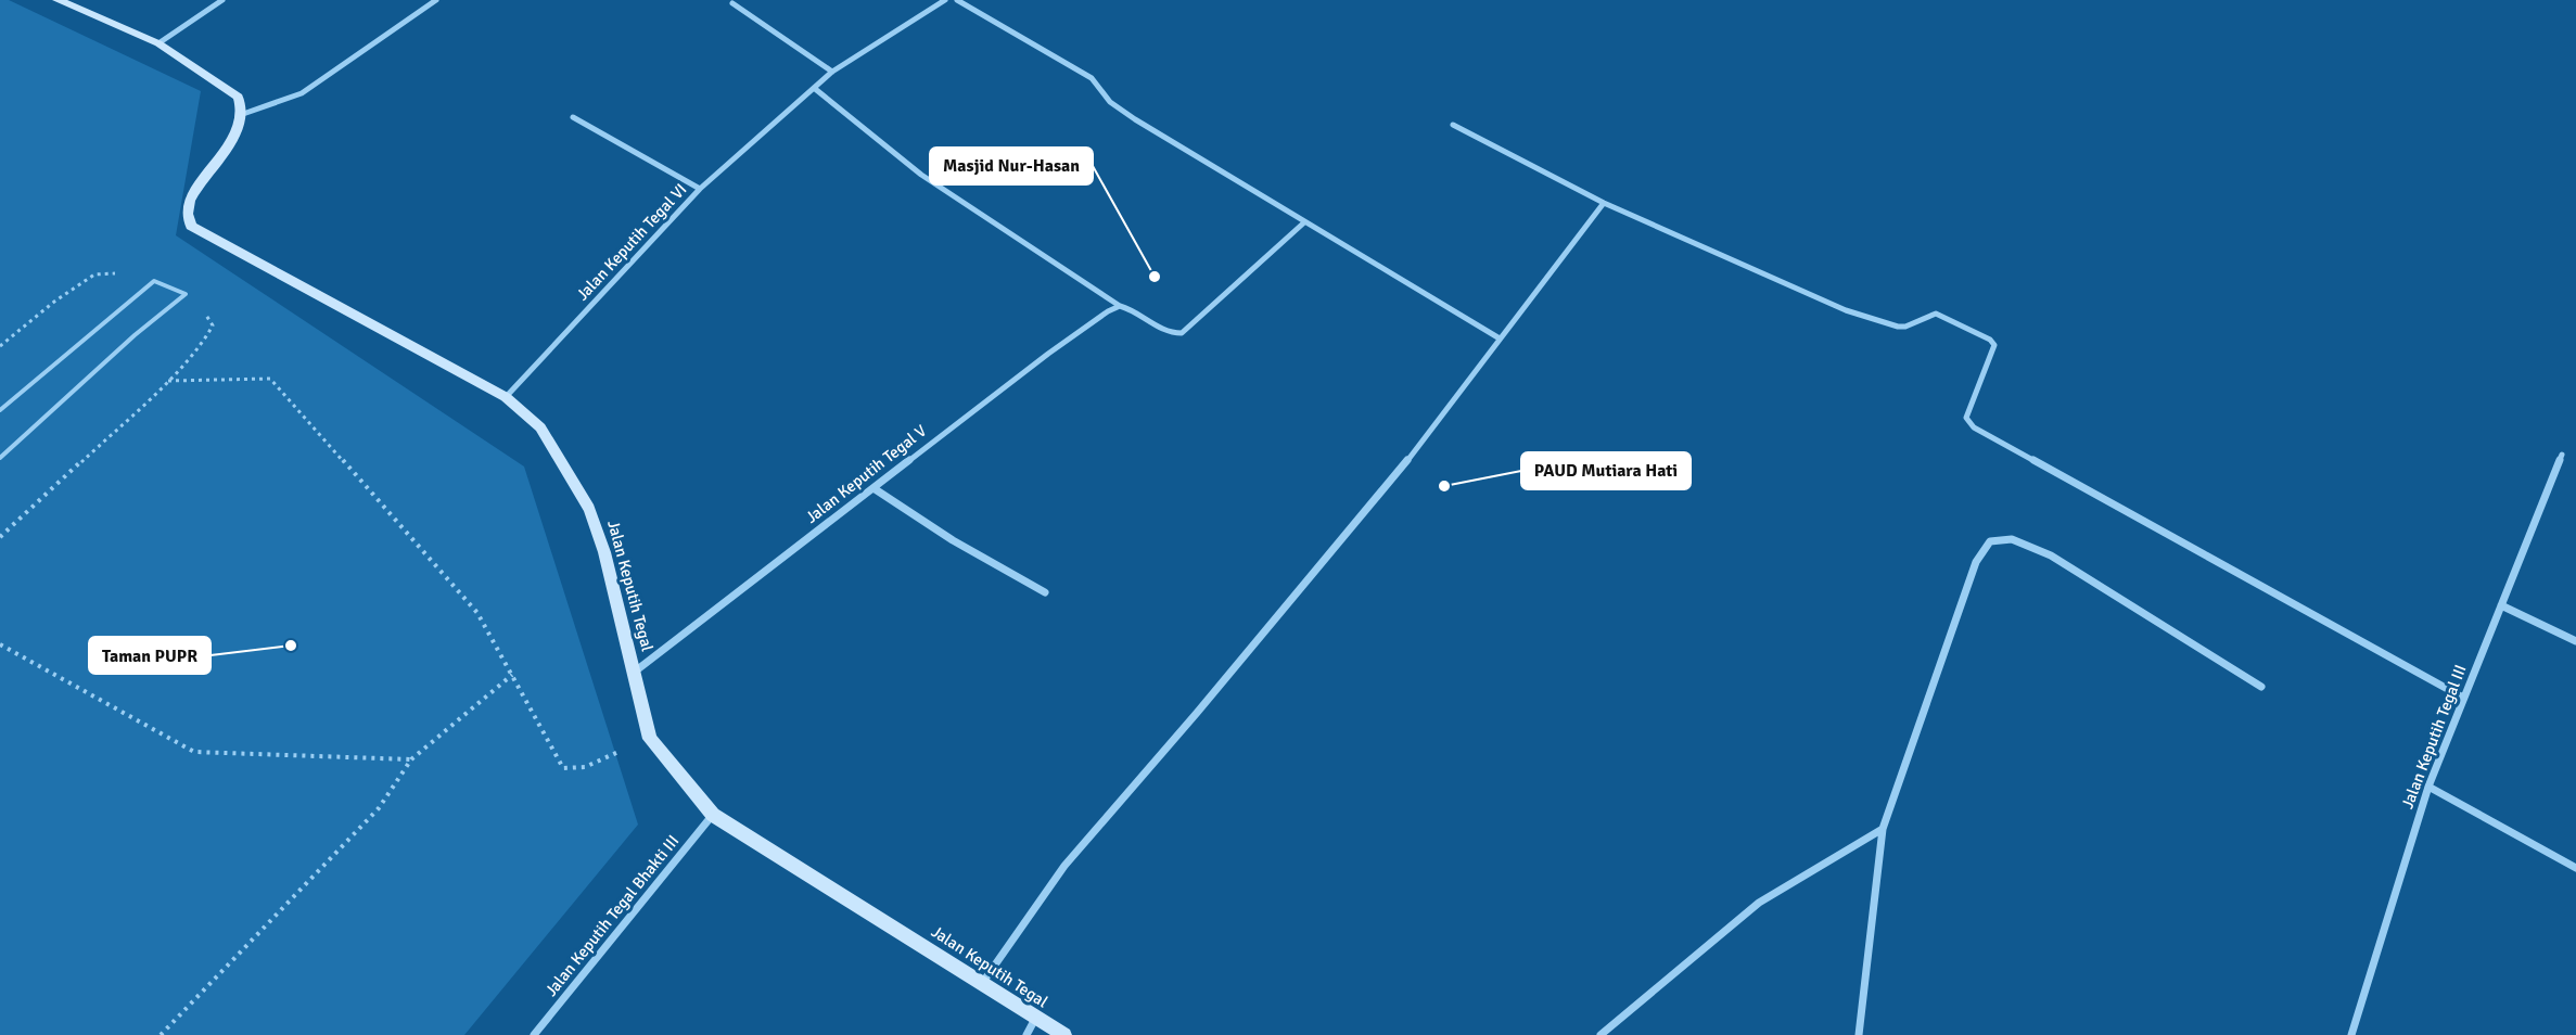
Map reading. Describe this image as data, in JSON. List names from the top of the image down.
{
  "streets": {
    "main road": ["Jalan Keputih Tegal"],
    "street": [
      "Jalan Keputih Tegal VI",
      "Jalan Keputih Tegal V",
      "Jalan Keputih Tegal III",
      "Jalan Keputih Tegal Bhakti III"
    ]
  },
  "crossings": [
    ["Jalan Keputih Tegal VI", "Jalan Keputih Tegal"],
    ["Jalan Keputih Tegal V", "Jalan Keputih Tegal"],
    ["Jalan Keputih Tegal", "Jalan Keputih Tegal Bhakti III"]
  ],
  "places": ["Masjid Nur-Hasan", "PAUD Mutiara Hati", "Taman PUPR"]
}
